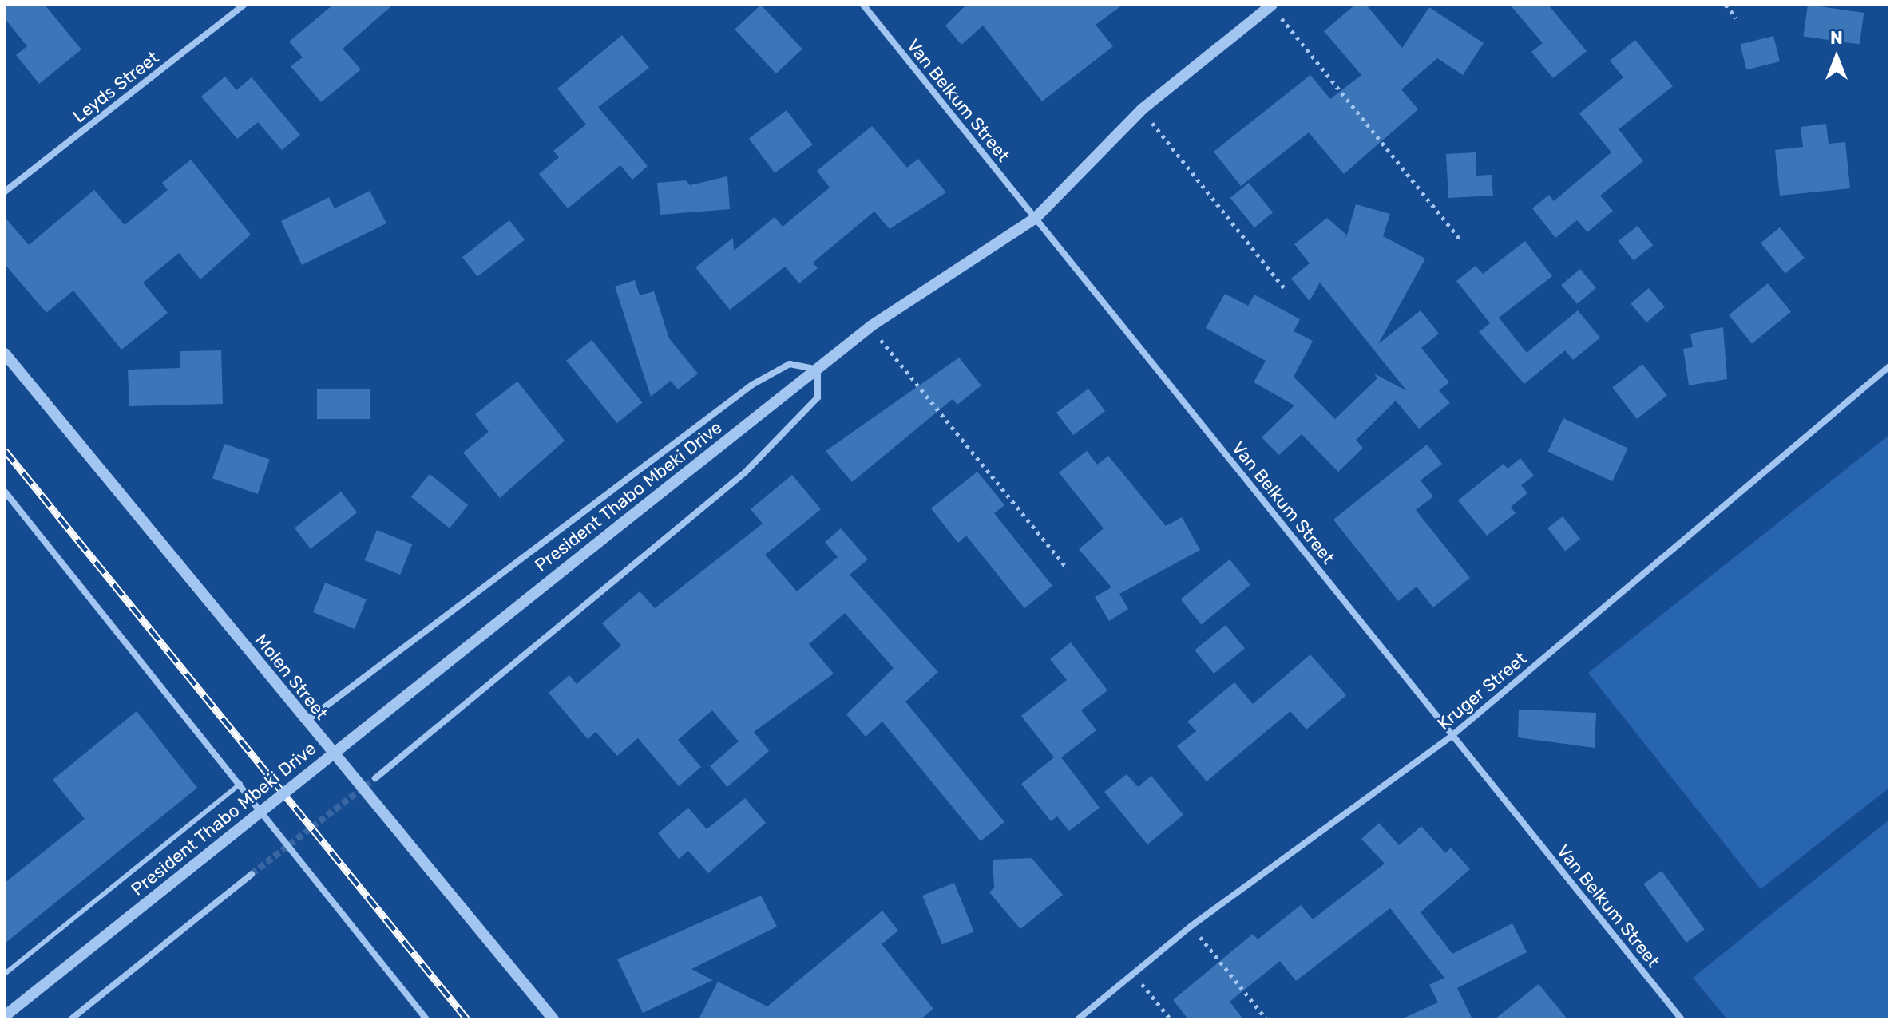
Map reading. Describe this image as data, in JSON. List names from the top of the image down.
{
  "streets": {
    "street": [
      "Leyds Street",
      "Van Belkum Street",
      "President Thabo Mbeki Drive",
      "Molen Street",
      "Kruger Street"
    ]
  },
  "crossings": [
    ["Van Belkum Street", "President Thabo Mbeki Drive"],
    ["Van Belkum Street", "Kruger Street"]
  ],
  "north": "top"
}
